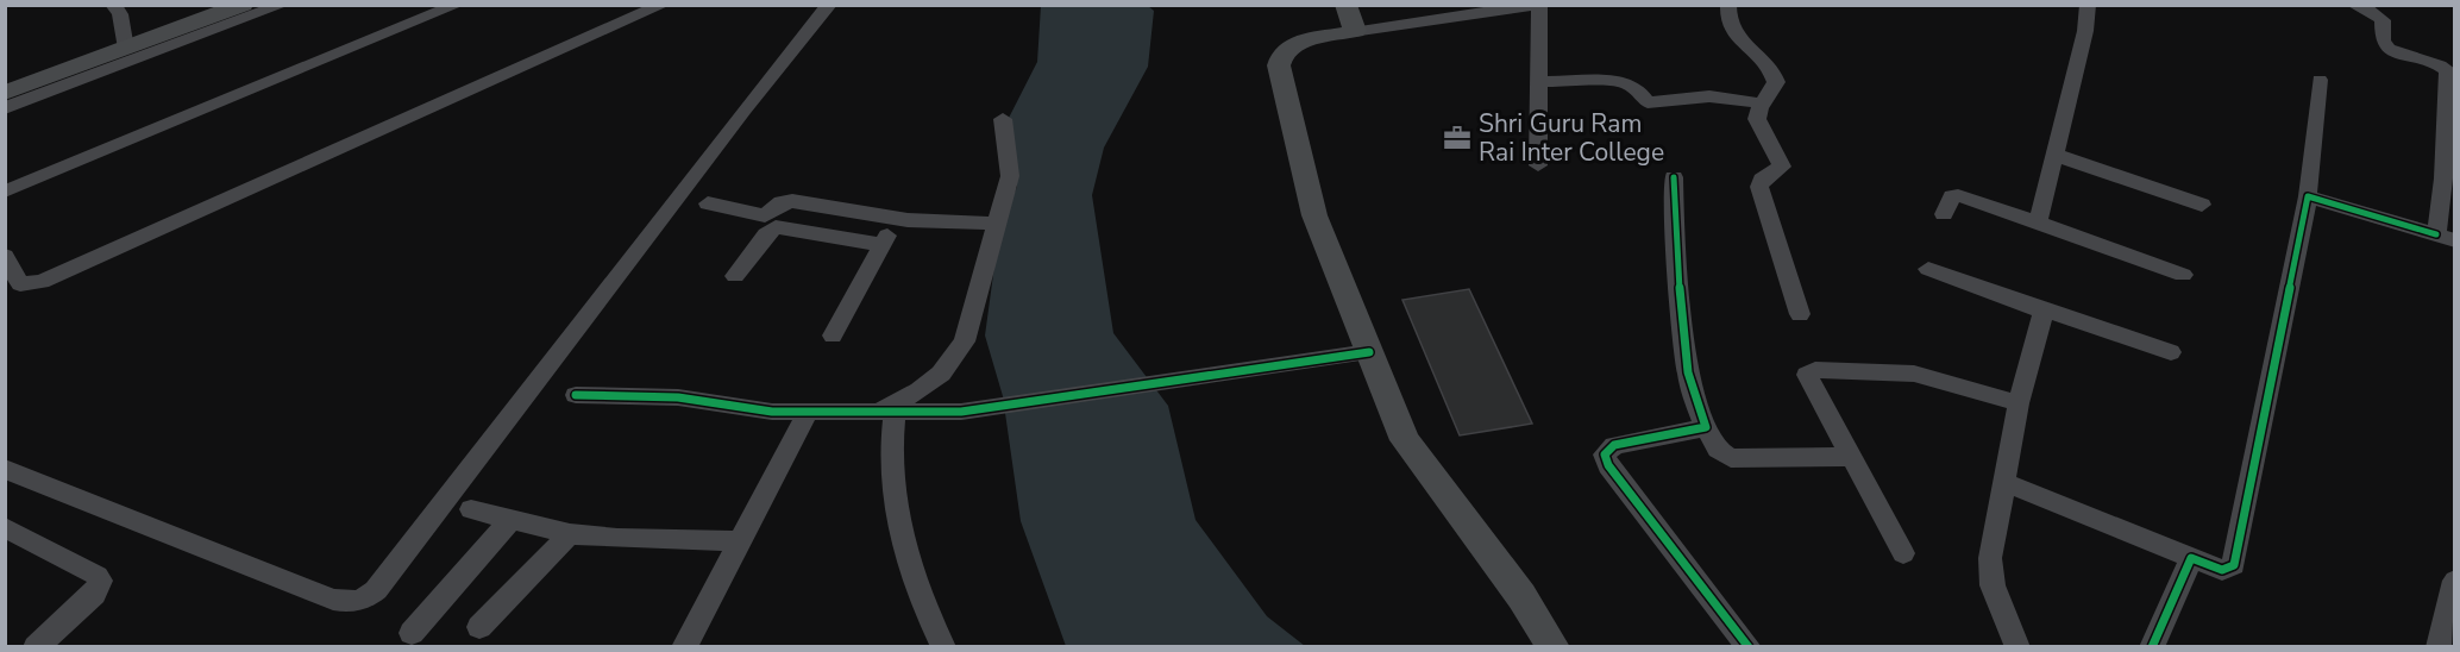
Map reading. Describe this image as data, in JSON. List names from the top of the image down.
{
  "places": {
    "office": ["Shri Guru Ram Rai Inter College"]
  }
}
